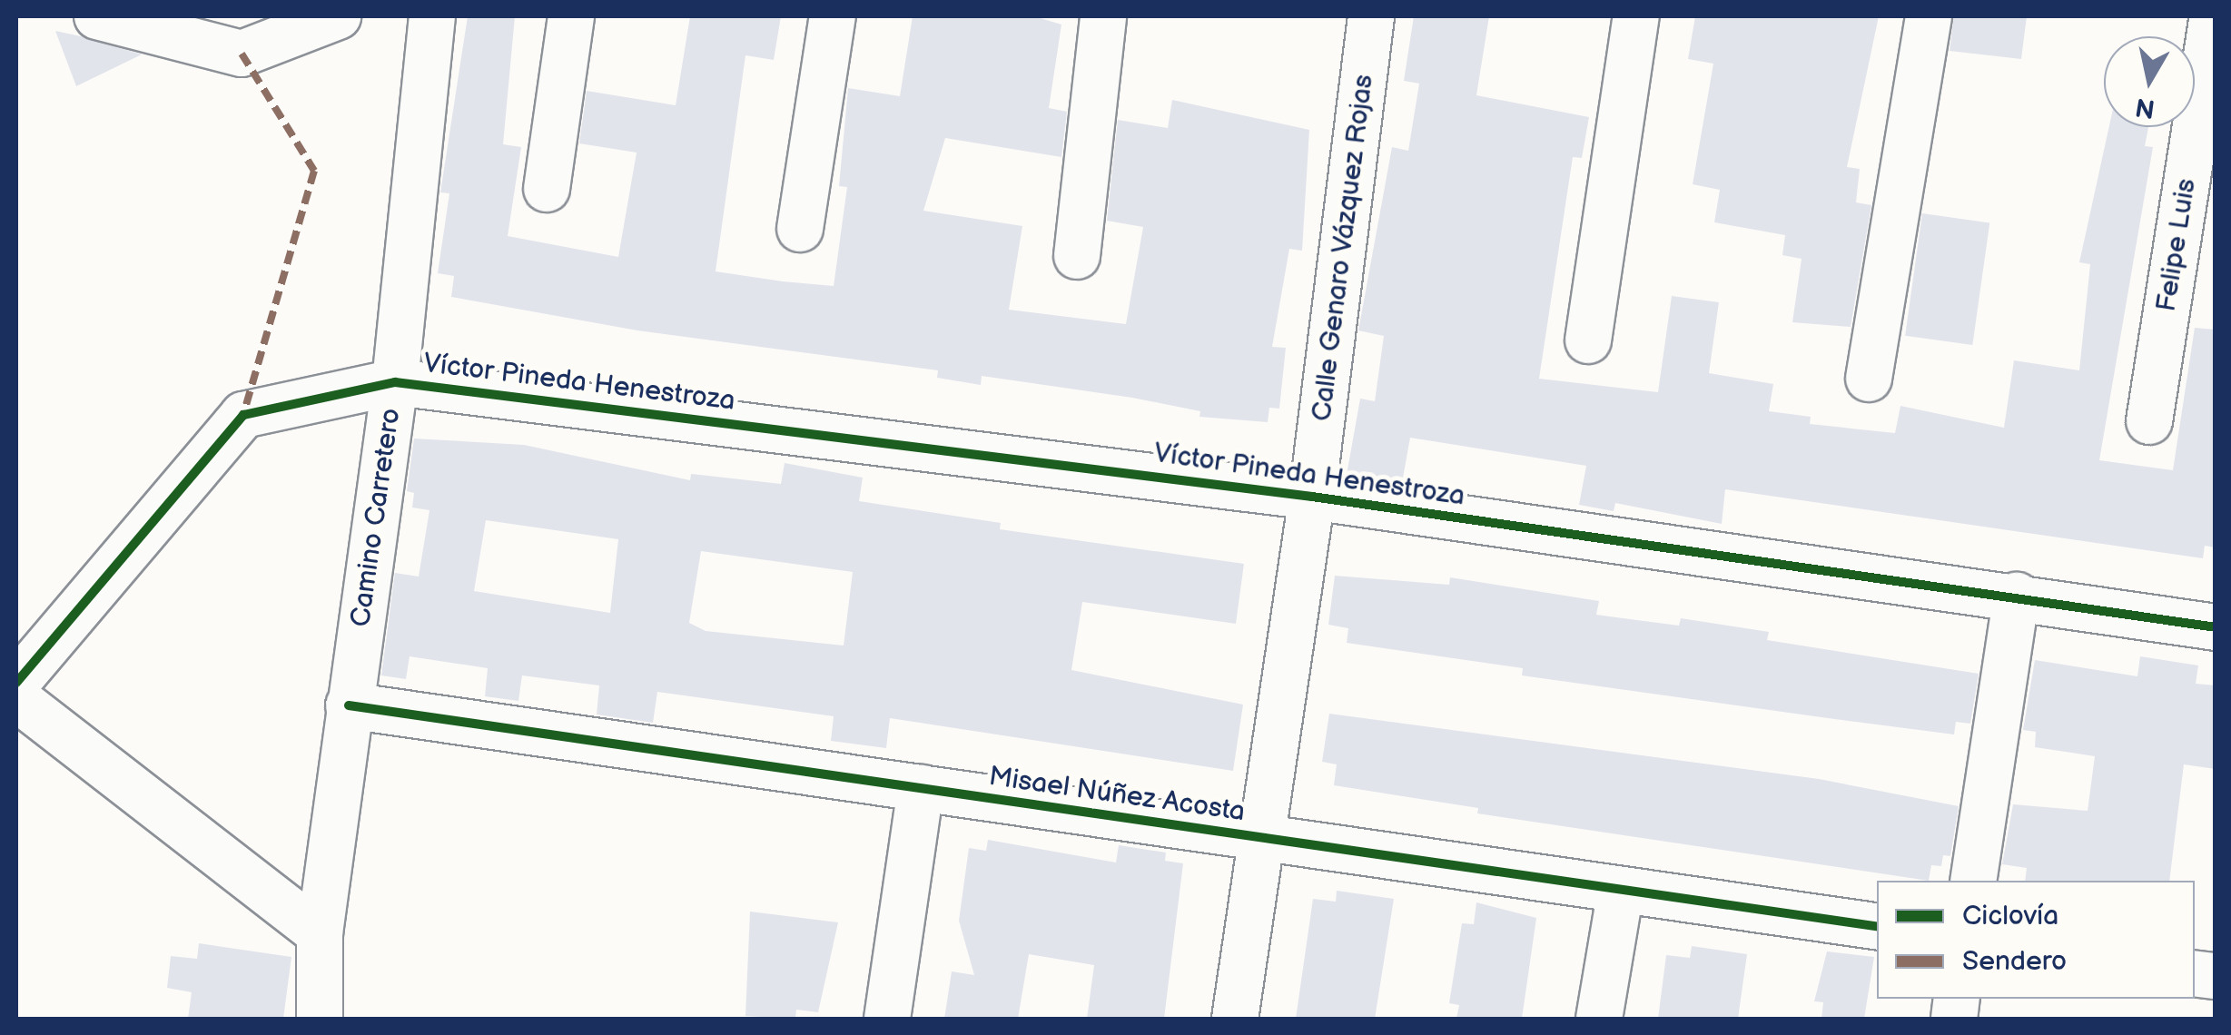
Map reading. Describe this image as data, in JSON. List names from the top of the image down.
{
  "streets": {
    "street": [
      "Felipe Luis",
      "Calle Genaro Vázquez Rojas",
      "Víctor Pineda Henestroza",
      "Camino Carretero",
      "Misael Núñez Acosta"
    ]
  },
  "crossings": [
    ["Calle Genaro Vázquez Rojas", "Víctor Pineda Henestroza"],
    ["Calle Genaro Vázquez Rojas", "Misael Núñez Acosta"],
    ["Víctor Pineda Henestroza", "Camino Carretero"],
    ["Camino Carretero", "Misael Núñez Acosta"]
  ],
  "legend": ["Ciclovía", "Sendero"],
  "north": "bottom"
}
